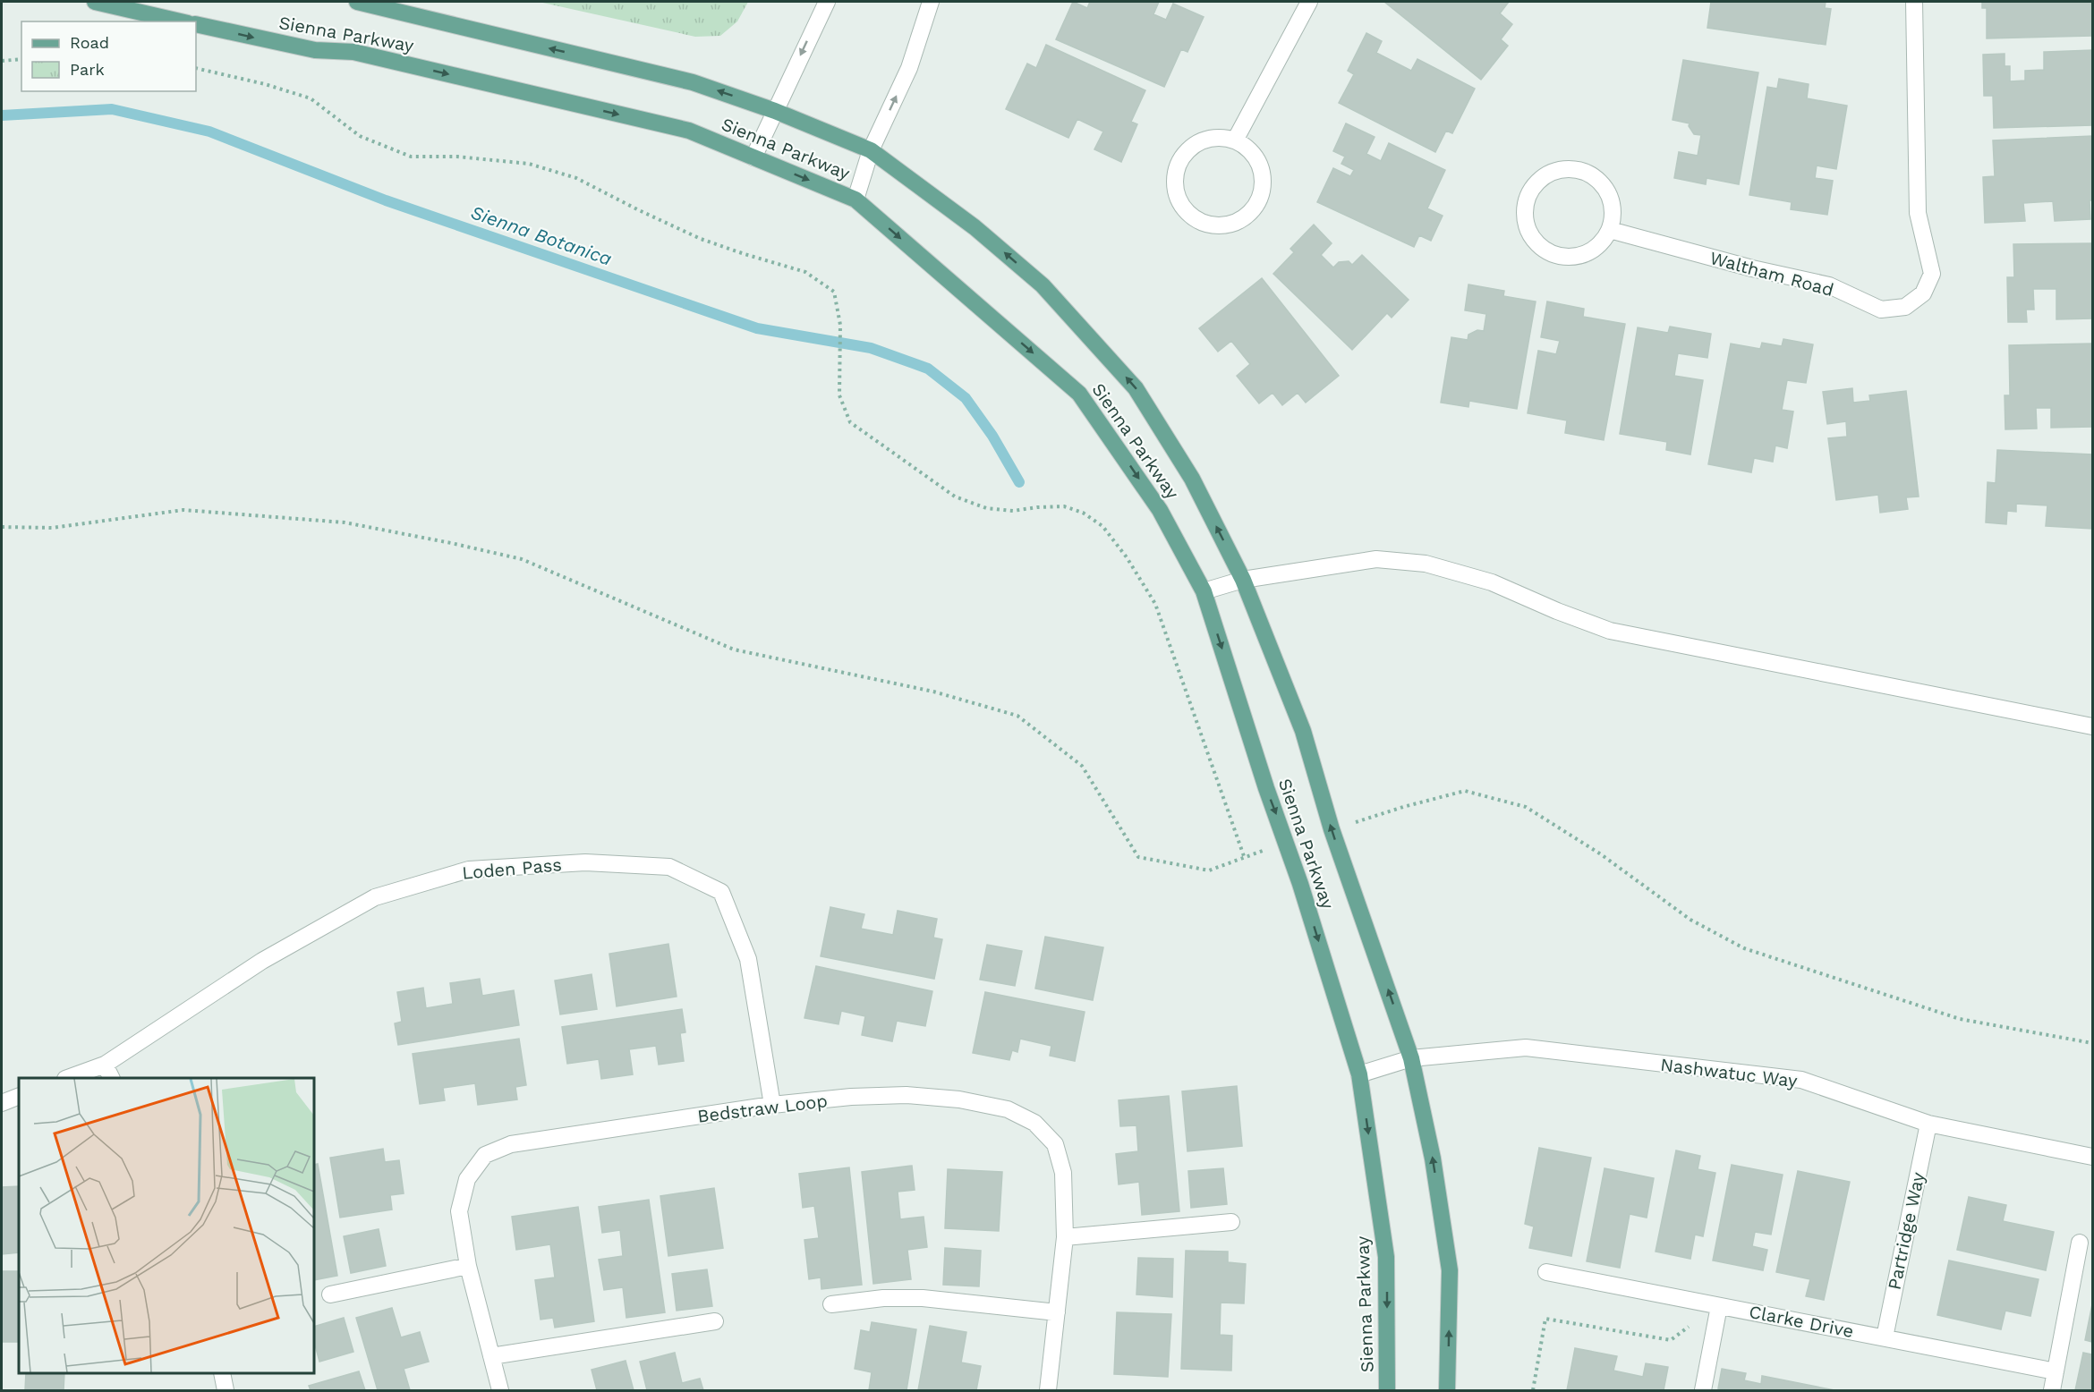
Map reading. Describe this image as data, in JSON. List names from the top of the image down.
{
  "streets": {
    "main road": ["Sienna Parkway"],
    "street": [
      "Waltham Road",
      "Loden Pass",
      "Nashwatuc Way",
      "Bedstraw Loop",
      "Partridge Way",
      "Clarke Drive"
    ]
  },
  "crossings": [
    ["Sienna Parkway", "Nashwatuc Way"],
    ["Loden Pass", "Bedstraw Loop"],
    ["Nashwatuc Way", "Partridge Way"],
    ["Partridge Way", "Clarke Drive"]
  ],
  "water": ["Sienna Botanica"],
  "legend": ["Road", "Park"]
}
